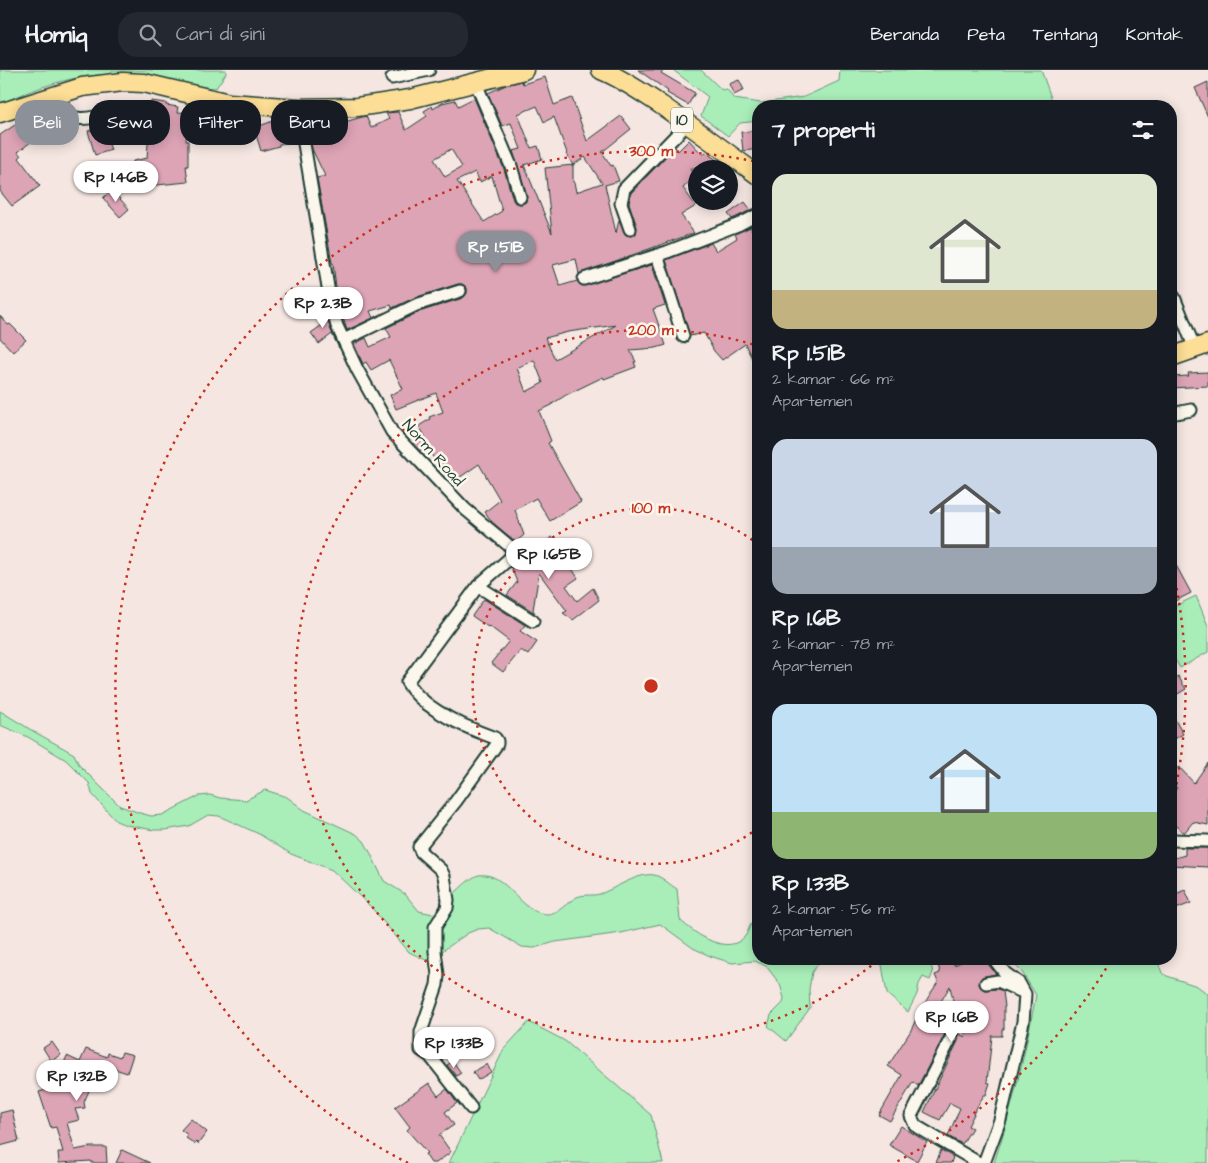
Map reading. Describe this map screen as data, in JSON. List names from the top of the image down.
{
  "streets": {
    "highway": ["10"],
    "street": ["Norm Road"]
  },
  "page": {
    "header": "Homiq",
    "search": "Cari di sini",
    "nav": [
      "Beranda",
      "Peta",
      "Tentang",
      "Kontak"
    ],
    "chip": [
      "Beli",
      "Sewa",
      "Filter",
      "Baru"
    ],
    "heading": "7 properti",
    "list": [
      {
        "name": "Rp 1.51B",
        "note": "2 kamar · 66 m² · Apartemen"
      },
      {
        "name": "Rp 1.6B",
        "note": "2 kamar · 78 m² · Apartemen"
      },
      {
        "name": "Rp 1.33B",
        "note": "2 kamar · 56 m² · Apartemen"
      }
    ],
    "price": [
      "Rp 1.46B",
      "Rp 1.51B",
      "Rp 2.3B",
      "Rp 1.65B",
      "Rp 1.6B",
      "Rp 1.33B",
      "Rp 1.32B"
    ]
  },
  "rings": ["300 m", "200 m", "100 m"]
}
